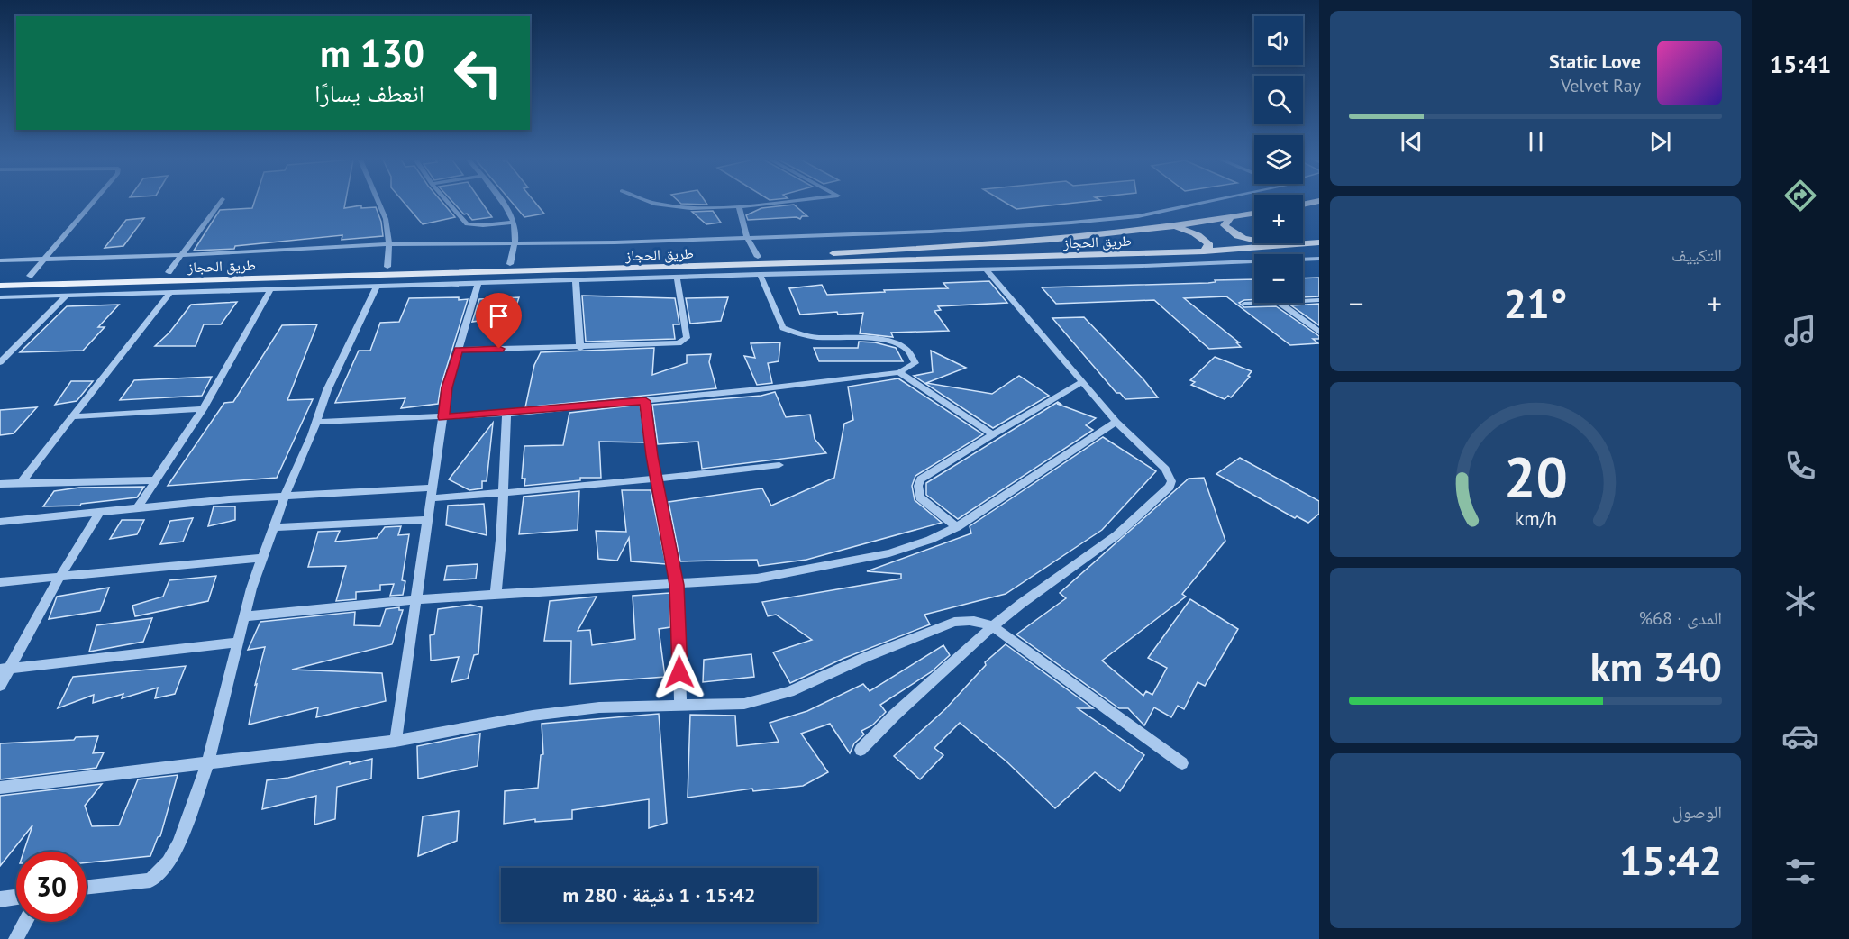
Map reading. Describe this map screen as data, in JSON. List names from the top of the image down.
{
  "streets": {
    "main road": ["طريق الحجاز"]
  },
  "page": {
    "tabs": "15:41",
    "map_buttons": ["+", "−"],
    "turn": ["130 m", "انعطف يسارًا"],
    "song": ["Static Love", "Velvet Ray"],
    "tile": [
      "التكييف",
      ["المدى · 68%", "340 km"],
      ["الوصول", "15:42"]
    ],
    "heat": ["−", "21°", "+"],
    "limit": "30",
    "trip": "15:42 · 1 دقيقة · 280 m",
    "gauge": ["20", "km/h"]
  }
}
